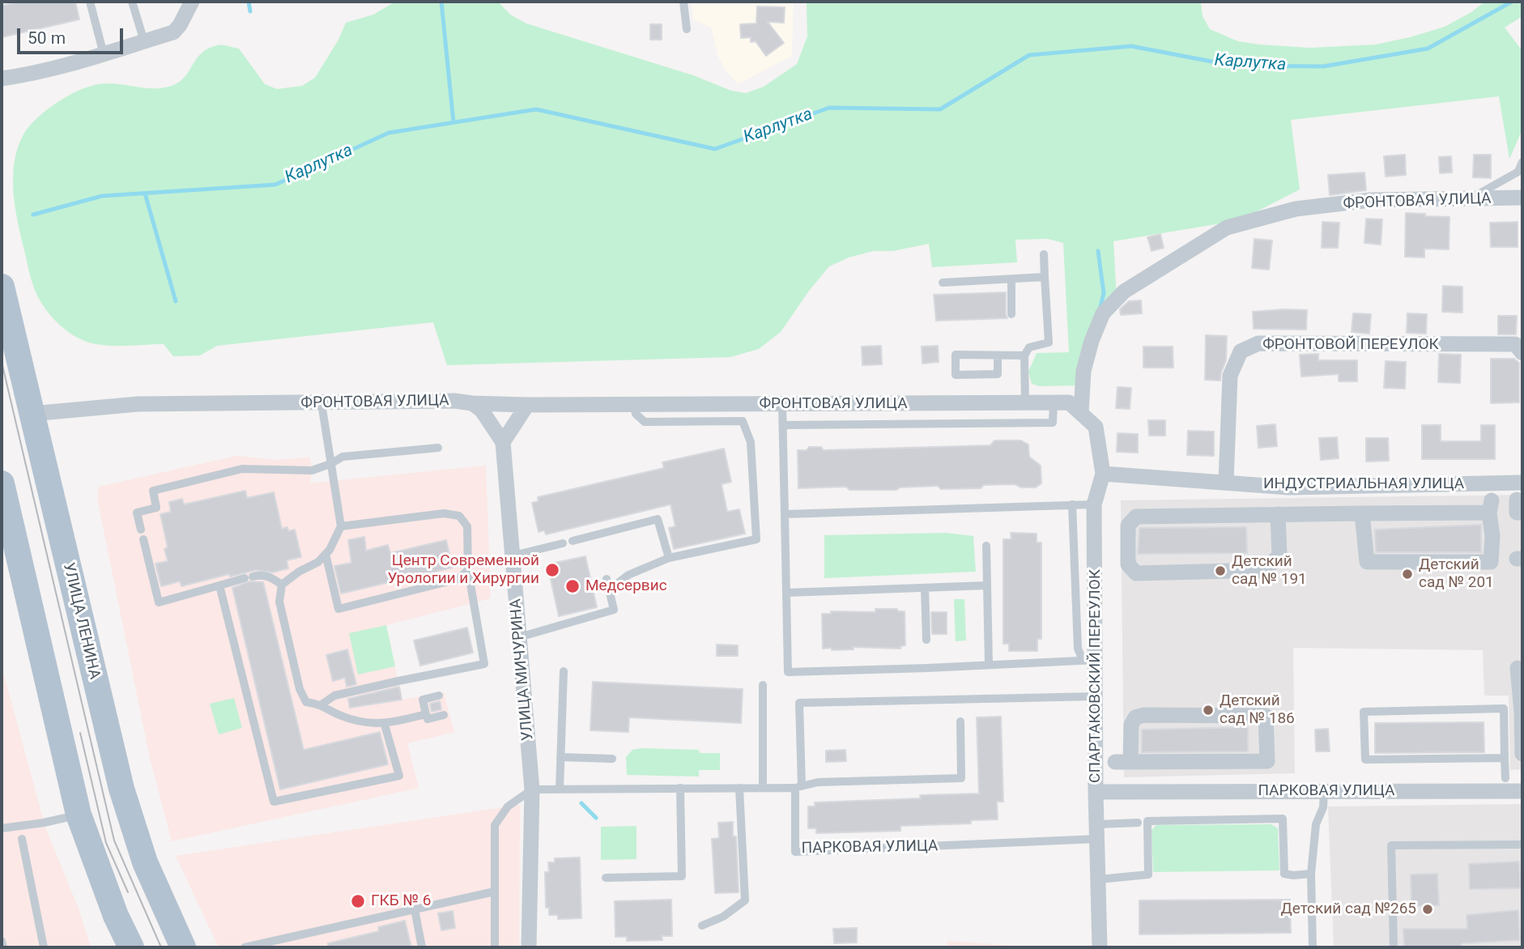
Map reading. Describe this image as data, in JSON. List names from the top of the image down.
{
  "streets": {
    "main road": ["УЛИЦА ЛЕНИНА"],
    "street": [
      "ФРОНТОВАЯ УЛИЦА",
      "ФРОНТОВОЙ ПЕРЕУЛОК",
      "ИНДУСТРИАЛЬНАЯ УЛИЦА",
      "УЛИЦА МИЧУРИНА",
      "СПАРТАКОВСКИЙ ПЕРЕУЛОК",
      "ПАРКОВАЯ УЛИЦА"
    ]
  },
  "crossings": [
    ["ФРОНТОВАЯ УЛИЦА", "УЛИЦА ЛЕНИНА"],
    ["ФРОНТОВАЯ УЛИЦА", "УЛИЦА МИЧУРИНА"],
    ["ФРОНТОВАЯ УЛИЦА", "СПАРТАКОВСКИЙ ПЕРЕУЛОК"],
    ["ФРОНТОВОЙ ПЕРЕУЛОК", "ИНДУСТРИАЛЬНАЯ УЛИЦА"],
    ["ИНДУСТРИАЛЬНАЯ УЛИЦА", "СПАРТАКОВСКИЙ ПЕРЕУЛОК"],
    ["СПАРТАКОВСКИЙ ПЕРЕУЛОК", "ПАРКОВАЯ УЛИЦА"]
  ],
  "water": ["Карлутка"],
  "places": [
    "Центр Современной Урологии и Хирургии",
    "Детский сад № 191",
    "Детский сад № 201",
    "Медсервис",
    "Детский сад № 186",
    "ГКБ № 6",
    "Детский сад №265"
  ],
  "scale_bar": "50 m"
}
